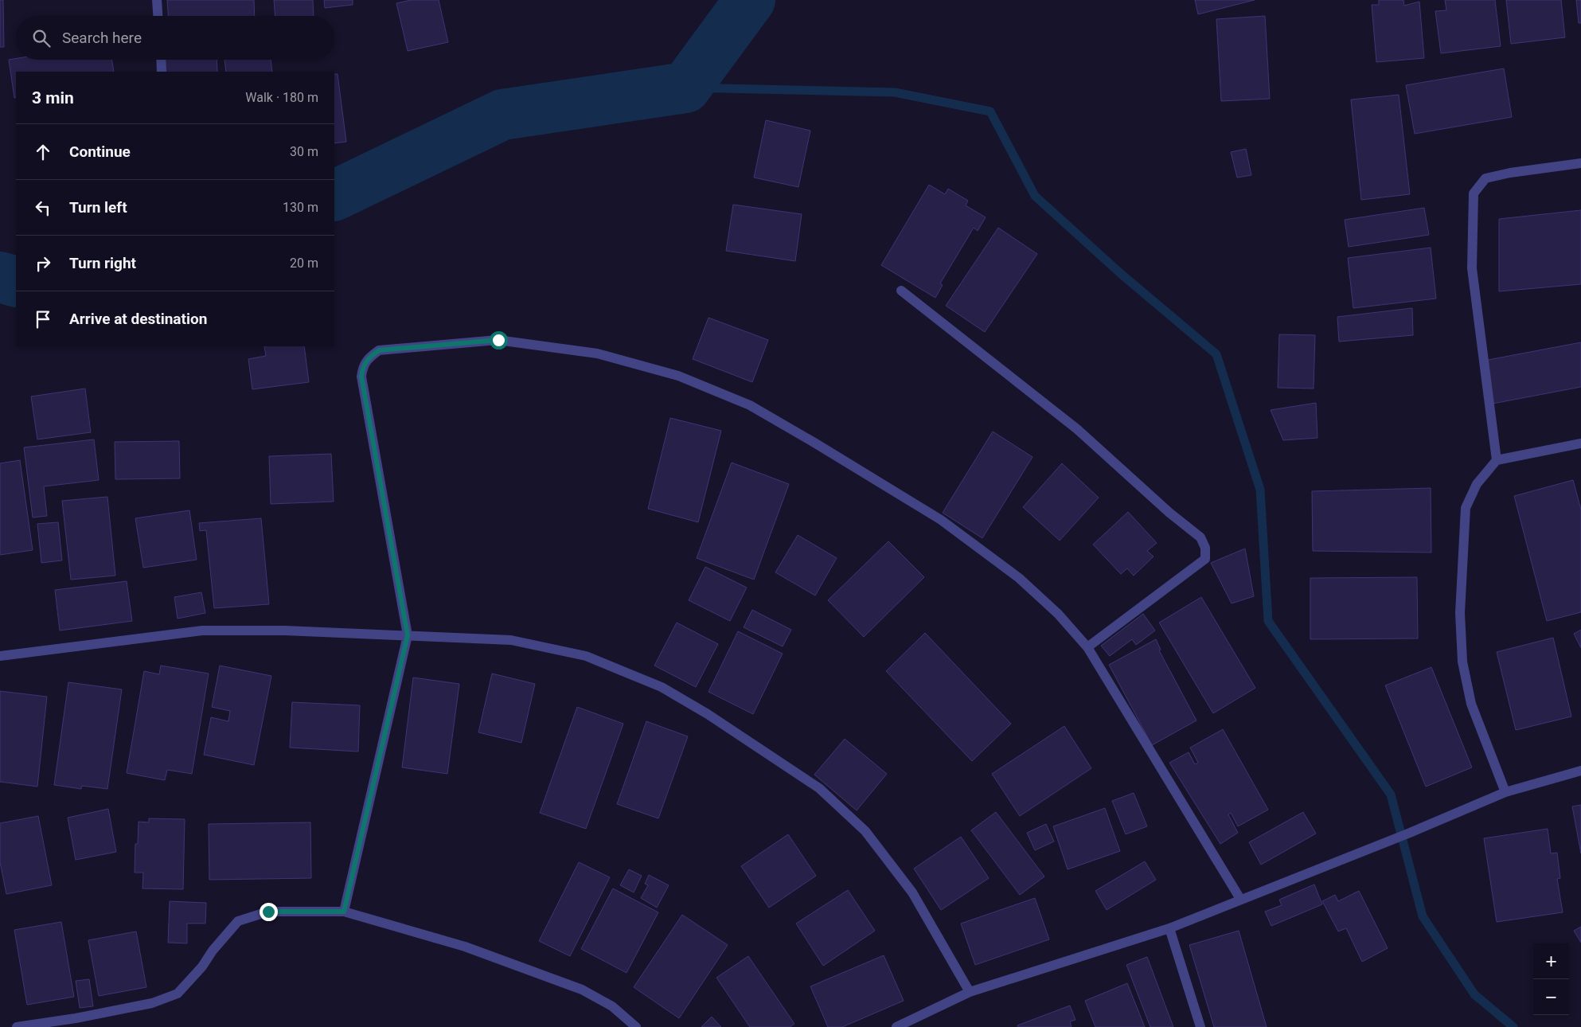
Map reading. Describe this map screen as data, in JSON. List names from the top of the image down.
{
  "page": {
    "search": "Search here",
    "heading": ["3 min", "Walk · 180 m"],
    "list": [
      ["Continue", "30 m"],
      ["Turn left", "130 m"],
      ["Turn right", "20 m"],
      "Arrive at destination"
    ],
    "map_buttons": ["+", "−"]
  }
}
